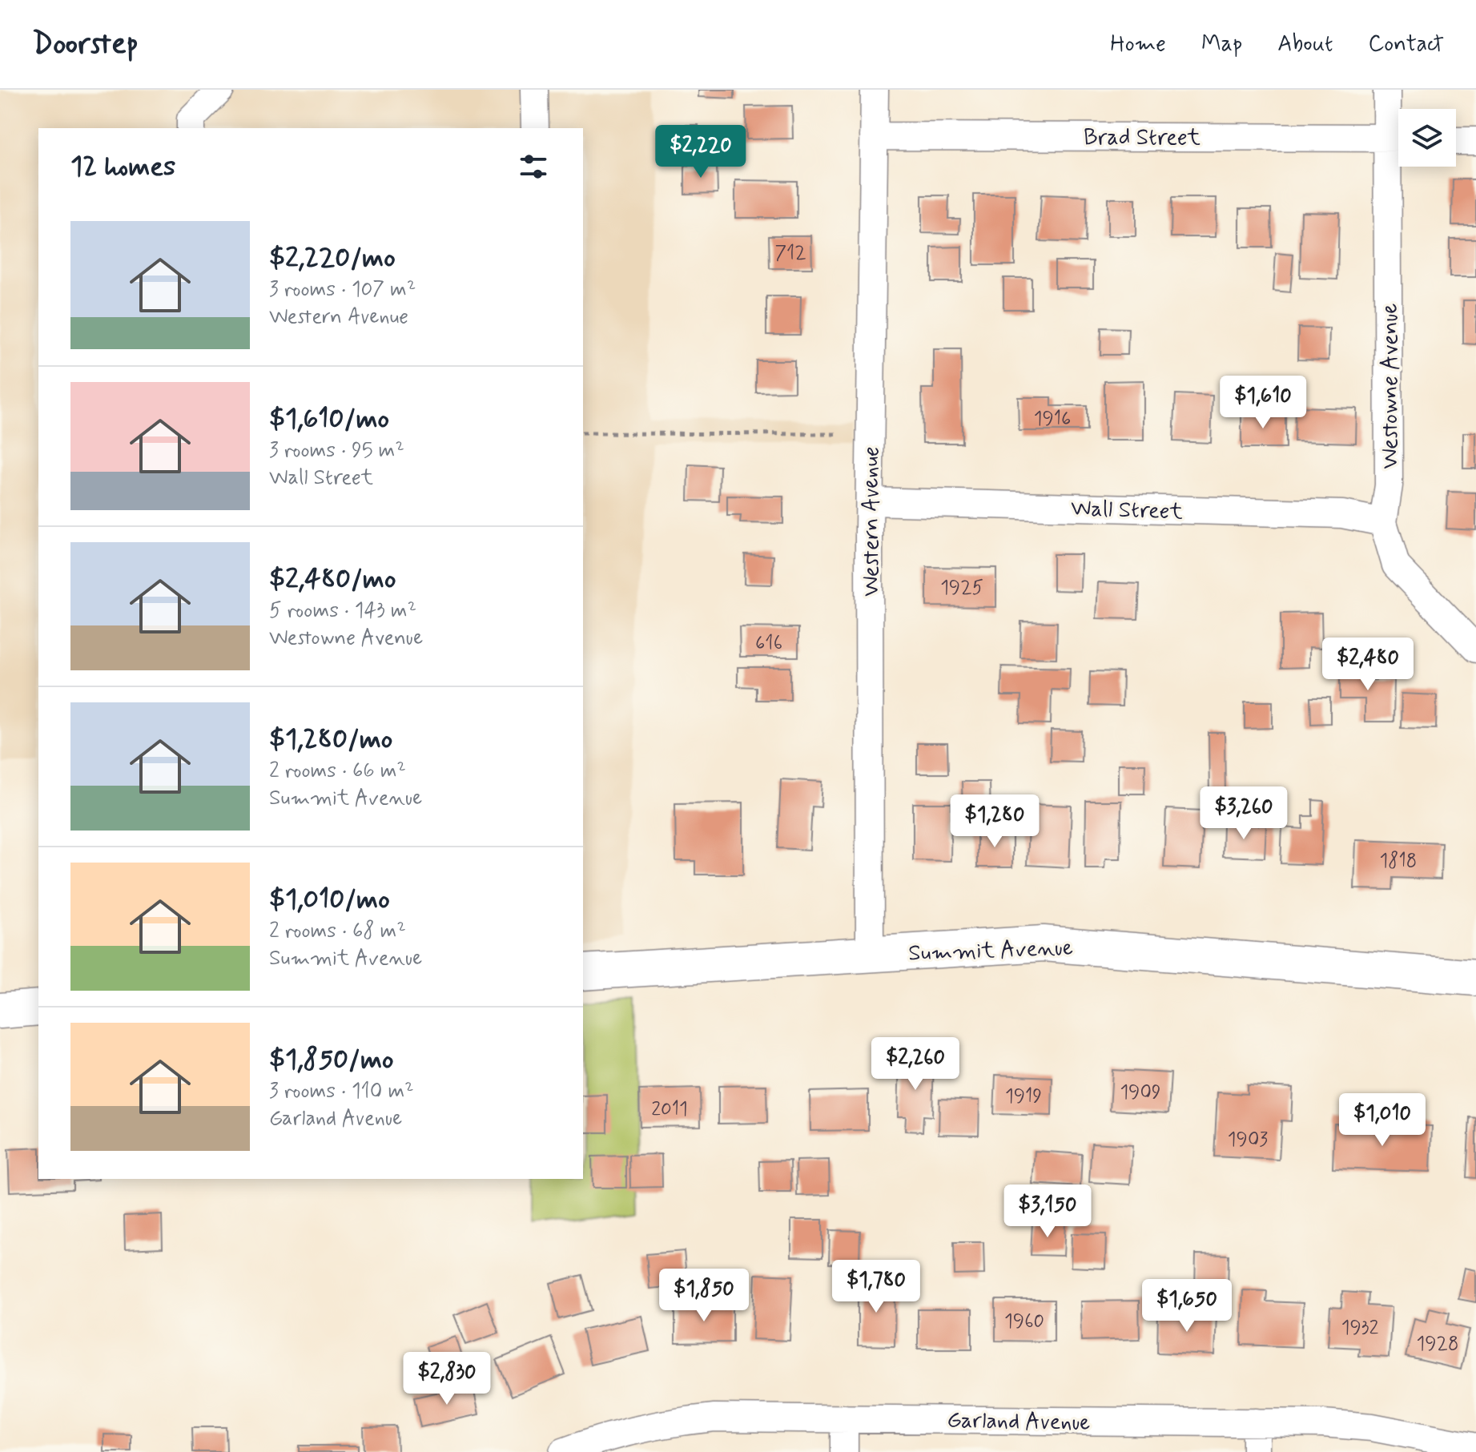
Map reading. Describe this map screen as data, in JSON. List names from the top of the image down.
{
  "streets": {
    "main road": ["Summit Avenue"],
    "street": [
      "Brad Street",
      "Westowne Avenue",
      "Wall Street",
      "Western Avenue",
      "Garland Avenue"
    ]
  },
  "crossings": [
    ["Brad Street", "Westowne Avenue"],
    ["Brad Street", "Western Avenue"],
    ["Westowne Avenue", "Wall Street"],
    ["Wall Street", "Western Avenue"],
    ["Western Avenue", "Summit Avenue"]
  ],
  "house_numbers": [
    "712",
    "1916",
    "1925",
    "616",
    "1818",
    "1909",
    "1919",
    "2011",
    "1903",
    "1960",
    "1932",
    "1928"
  ],
  "page": {
    "header": "Doorstep",
    "nav": [
      "Home",
      "Map",
      "About",
      "Contact"
    ],
    "price": [
      "$2,220",
      "$1,610",
      "$2,480",
      "$3,260",
      "$1,280",
      "$2,260",
      "$1,010",
      "$3,150",
      "$1,780",
      "$1,850",
      "$1,650",
      "$2,830"
    ],
    "heading": "12 homes",
    "list": [
      {
        "name": "$2,220/mo",
        "note": "3 rooms · 107 m² · Western Avenue"
      },
      {
        "name": "$1,610/mo",
        "note": "3 rooms · 95 m² · Wall Street"
      },
      {
        "name": "$2,480/mo",
        "note": "5 rooms · 143 m² · Westowne Avenue"
      },
      {
        "name": "$1,280/mo",
        "note": "2 rooms · 66 m² · Summit Avenue"
      },
      {
        "name": "$1,010/mo",
        "note": "2 rooms · 68 m² · Summit Avenue"
      },
      {
        "name": "$1,850/mo",
        "note": "3 rooms · 110 m² · Garland Avenue"
      }
    ]
  }
}
